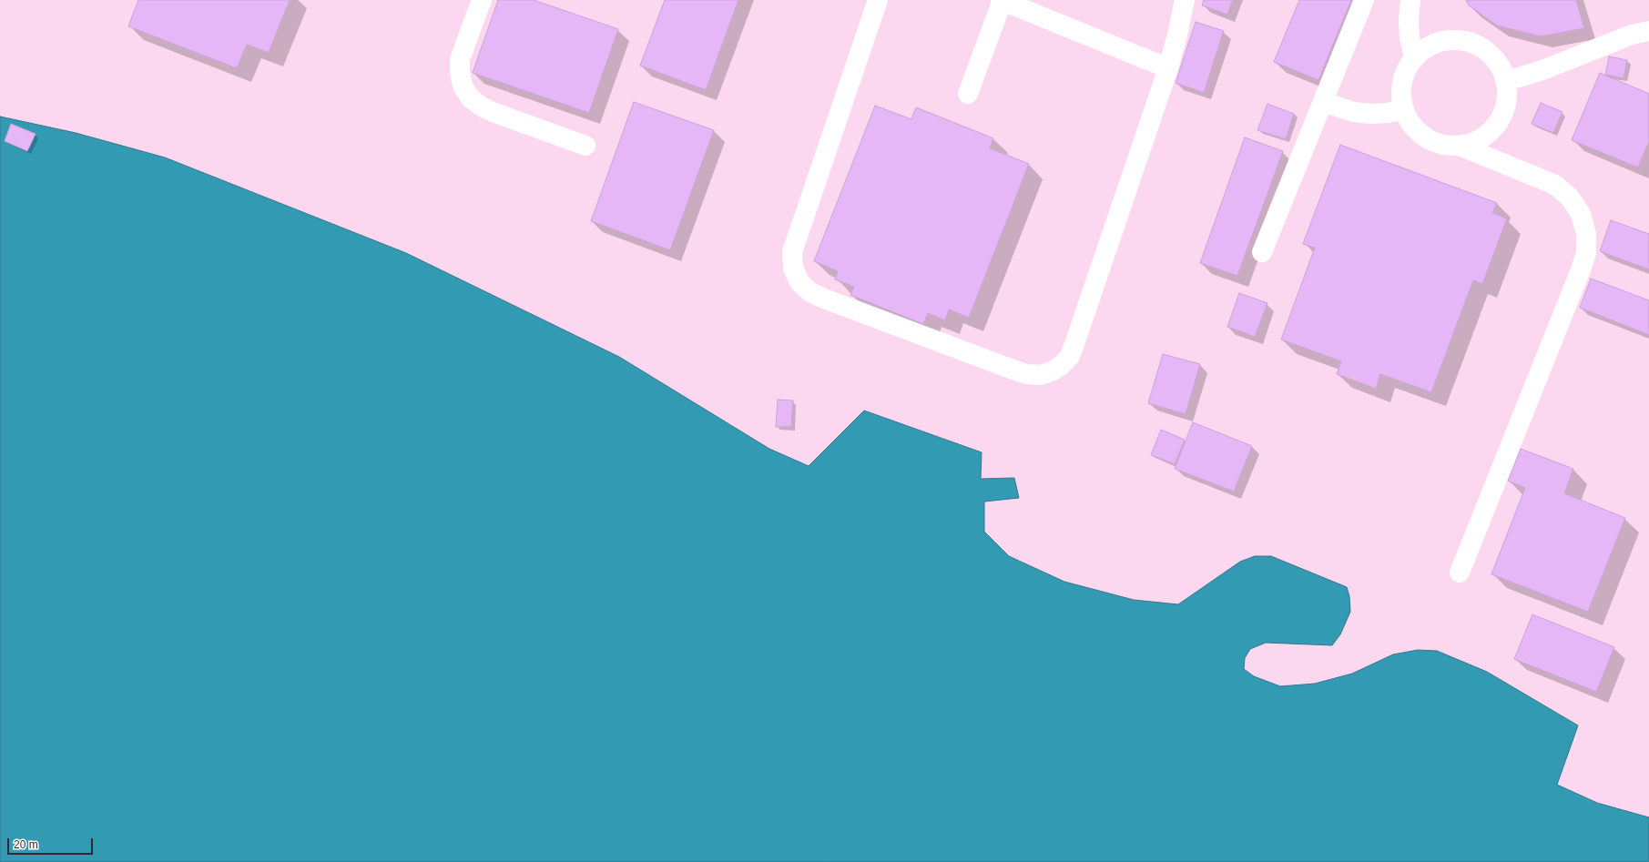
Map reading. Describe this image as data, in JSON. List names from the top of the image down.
{
  "scale_bar": "20 m"
}
